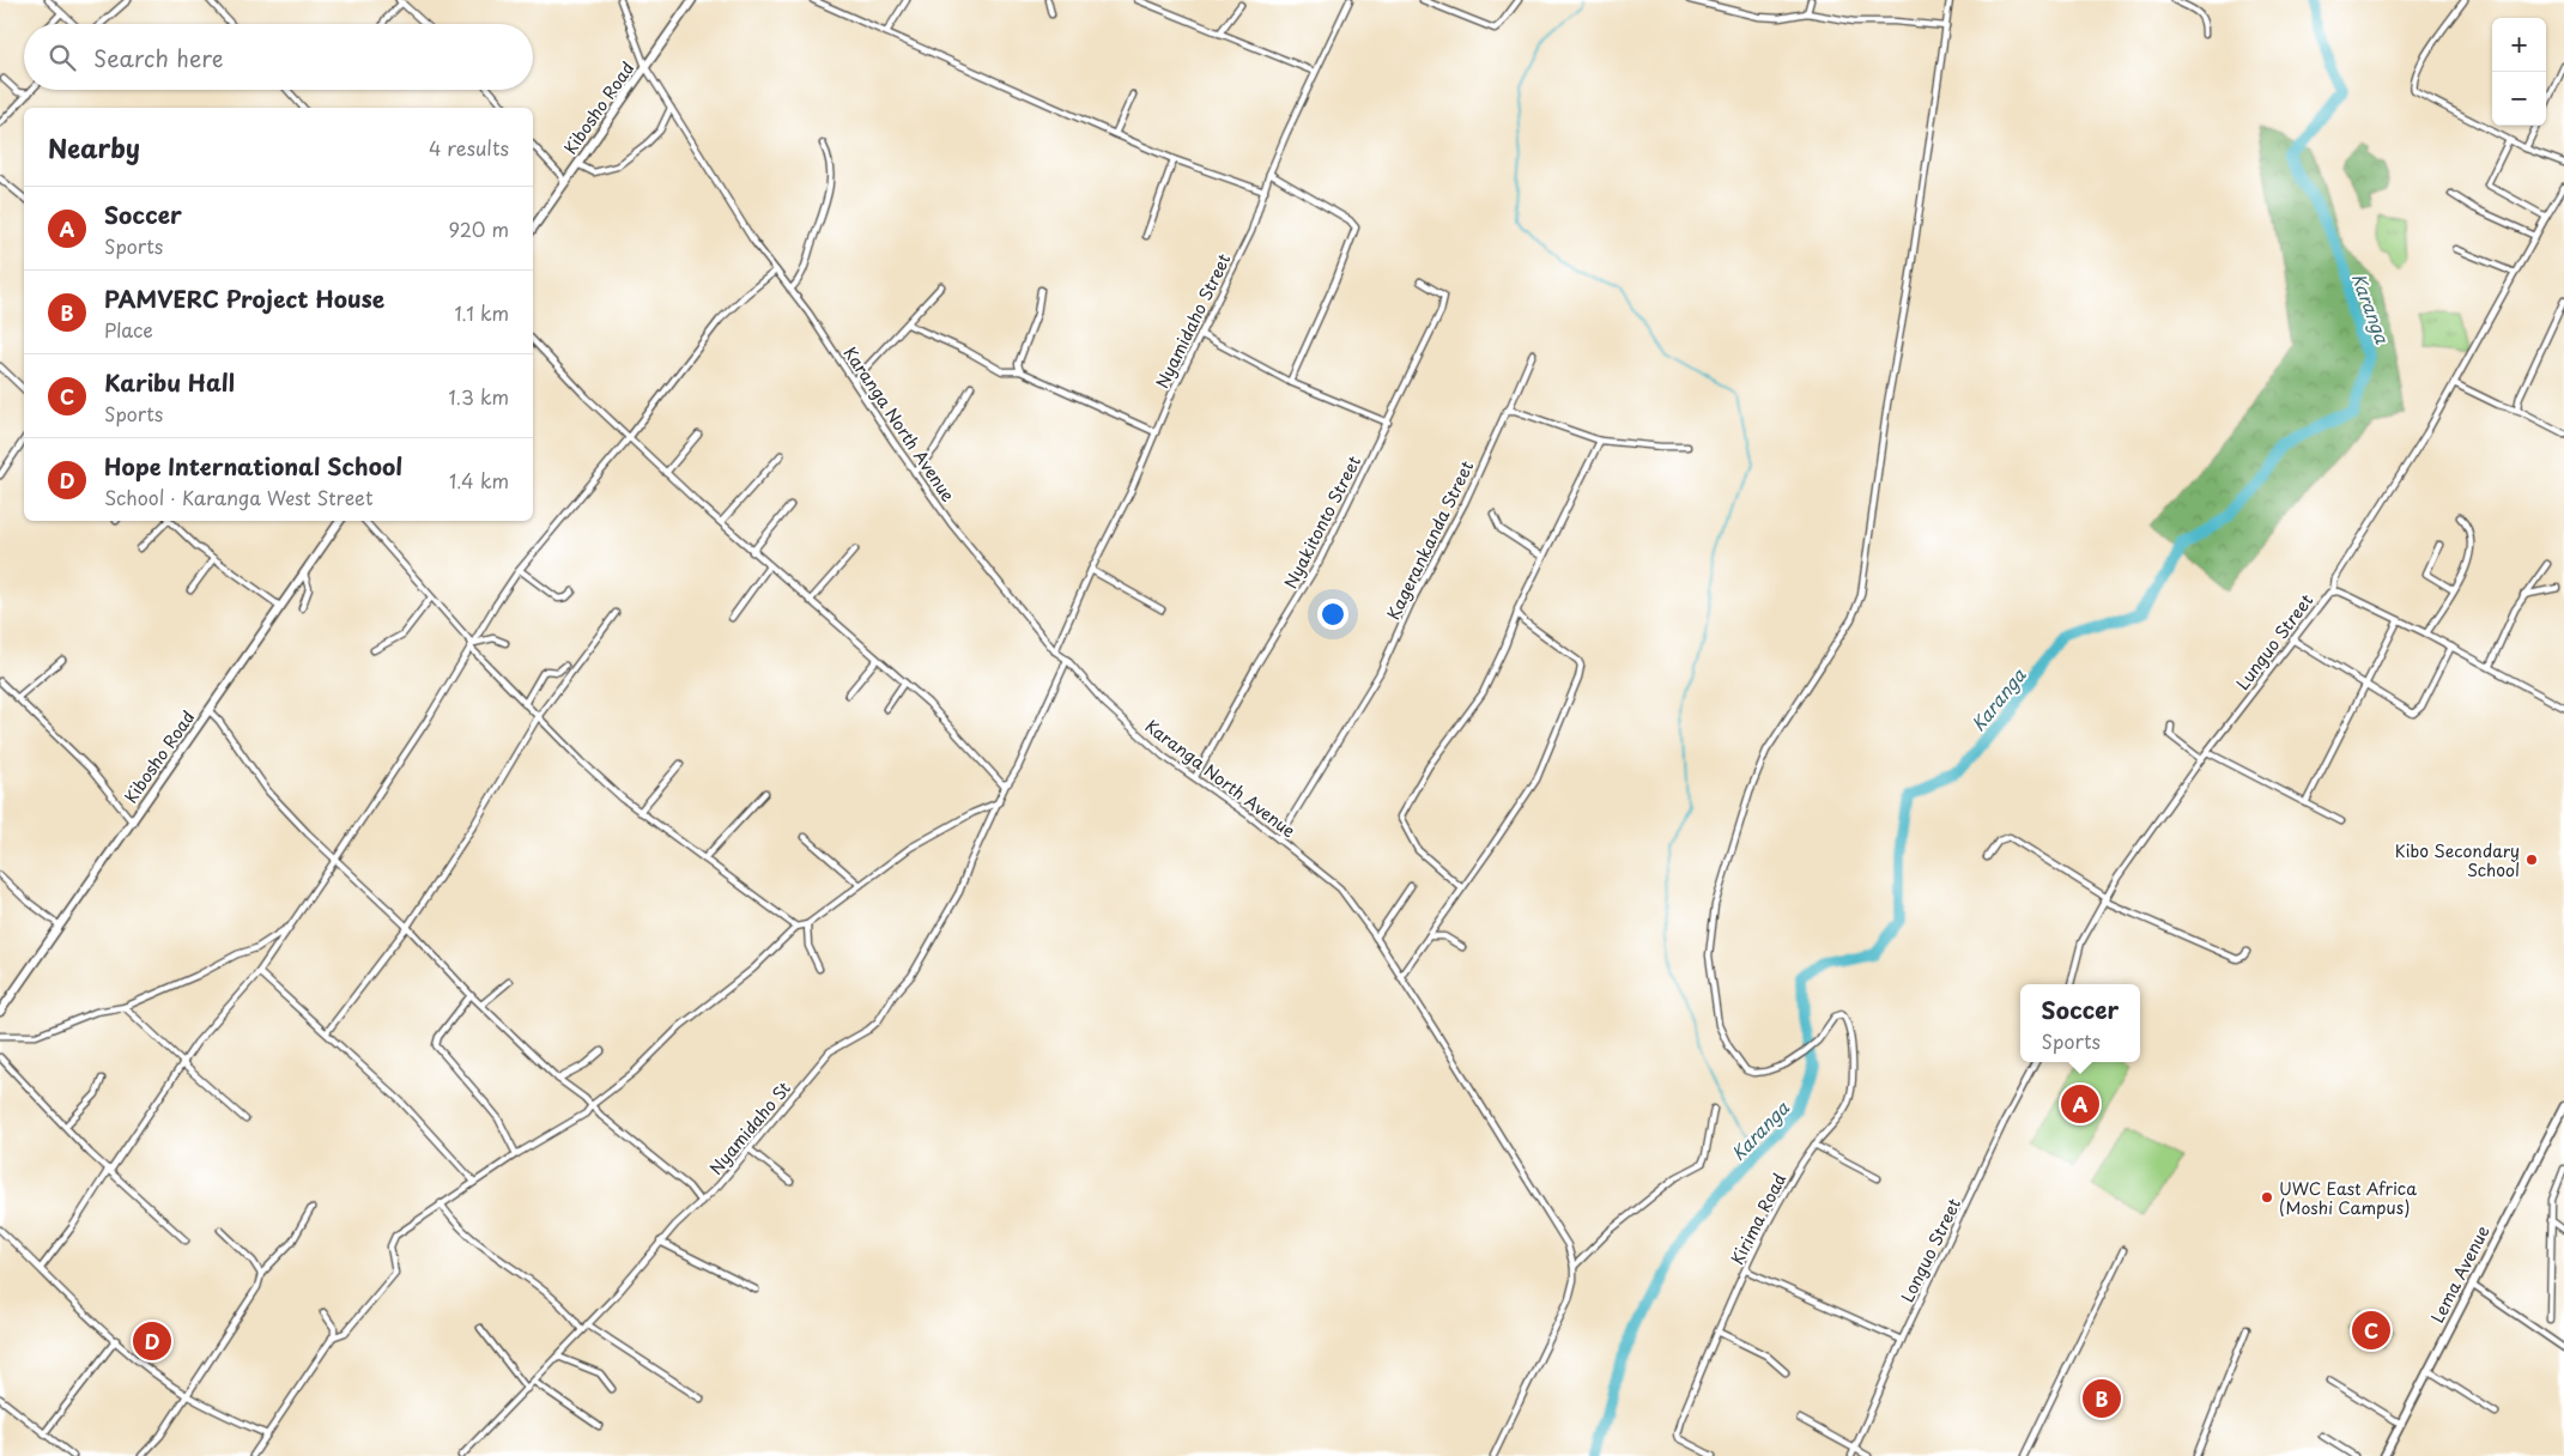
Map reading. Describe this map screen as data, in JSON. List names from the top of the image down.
{
  "streets": {
    "street": [
      "Kibosho Road",
      "Nyamidaho Street",
      "Karanga North Avenue",
      "Nyakitonto Street",
      "Kagerankanda Street",
      "Lunguo Street",
      "Nyamidaho St",
      "Kirima Road",
      "Longuo Street",
      "Lema Avenue"
    ]
  },
  "crossings": [
    ["Kibosho Road", "Karanga North Avenue"],
    ["Nyamidaho Street", "Karanga North Avenue"],
    ["Karanga North Avenue", "Nyakitonto Street"],
    ["Karanga North Avenue", "Kagerankanda Street"],
    ["Karanga North Avenue", "Nyamidaho St"]
  ],
  "water": ["Karanga"],
  "places": ["Kibo Secondary School", "UWC East Africa (Moshi Campus)"],
  "page": {
    "map_buttons": ["+", "−"],
    "search": "Search here",
    "heading": ["Nearby", "4 results"],
    "list": [
      {
        "mark": "A",
        "name": "Soccer",
        "note": "Sports",
        "value": "920 m"
      },
      {
        "mark": "B",
        "name": "PAMVERC Project House",
        "note": "Place",
        "value": "1.1 km"
      },
      {
        "mark": "C",
        "name": "Karibu Hall",
        "note": "Sports",
        "value": "1.3 km"
      },
      {
        "mark": "D",
        "name": "Hope International School",
        "note": "School · Karanga West Street",
        "value": "1.4 km"
      }
    ],
    "popup": ["Soccer", "Sports"],
    "pins": [
      "A",
      "C",
      "D",
      "B"
    ]
  }
}
